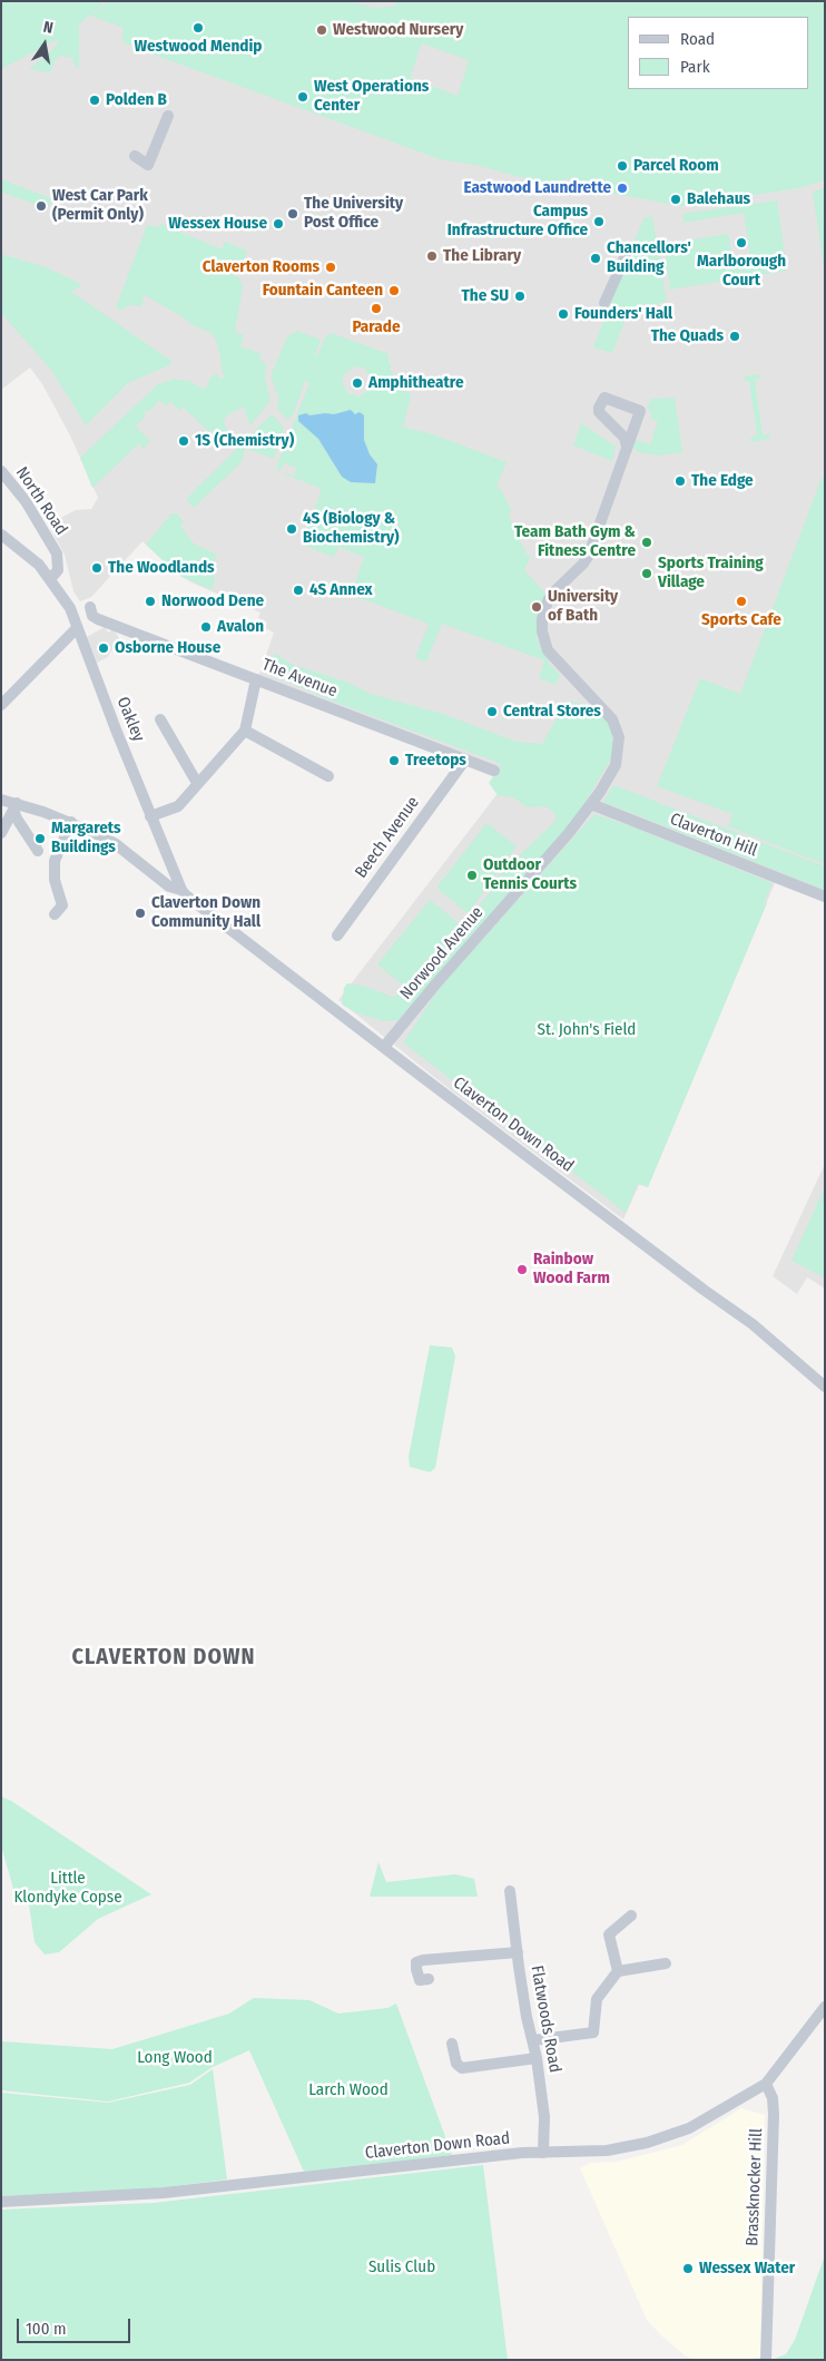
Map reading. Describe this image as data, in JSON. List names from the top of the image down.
{
  "streets": {
    "street": [
      "North Road",
      "The Avenue",
      "Oakley",
      "Claverton Hill",
      "Beech Avenue",
      "Norwood Avenue",
      "Claverton Down Road",
      "Flatwoods Road",
      "Brassknocker Hill"
    ]
  },
  "crossings": [
    ["North Road", "Oakley"],
    ["The Avenue", "Beech Avenue"],
    ["Oakley", "Claverton Down Road"],
    ["Claverton Hill", "Norwood Avenue"],
    ["Norwood Avenue", "Claverton Down Road"],
    ["Claverton Down Road", "Flatwoods Road"],
    ["Claverton Down Road", "Brassknocker Hill"]
  ],
  "districts": ["CLAVERTON DOWN"],
  "parks": [
    "St. John's Field",
    "Little Klondyke Copse",
    "Long Wood",
    "Larch Wood",
    "Sulis Club"
  ],
  "places": [
    "Westwood Mendip",
    "Westwood Nursery",
    "West Operations Center",
    "Polden B",
    "Parcel Room",
    "Eastwood Laundrette",
    "Balehaus",
    "West Car Park (Permit Only)",
    "The University Post Office",
    "Campus Infrastructure Office",
    "Wessex House",
    "Marlborough Court",
    "The Library",
    "Chancellors' Building",
    "Claverton Rooms",
    "Fountain Canteen",
    "The SU",
    "Parade",
    "Founders' Hall",
    "The Quads",
    "Amphitheatre",
    "1S (Chemistry)",
    "The Edge",
    "4S (Biology & Biochemistry)",
    "Team Bath Gym & Fitness Centre",
    "The Woodlands",
    "Sports Training Village",
    "4S Annex",
    "Norwood Dene",
    "Sports Cafe",
    "University of Bath",
    "Avalon",
    "Osborne House",
    "Central Stores",
    "Treetops",
    "Margarets Buildings",
    "Outdoor Tennis Courts",
    "Claverton Down Community Hall",
    "Rainbow Wood Farm",
    "Wessex Water"
  ],
  "legend": ["Road", "Park"],
  "scale_bar": "100 m",
  "north": "top"
}
